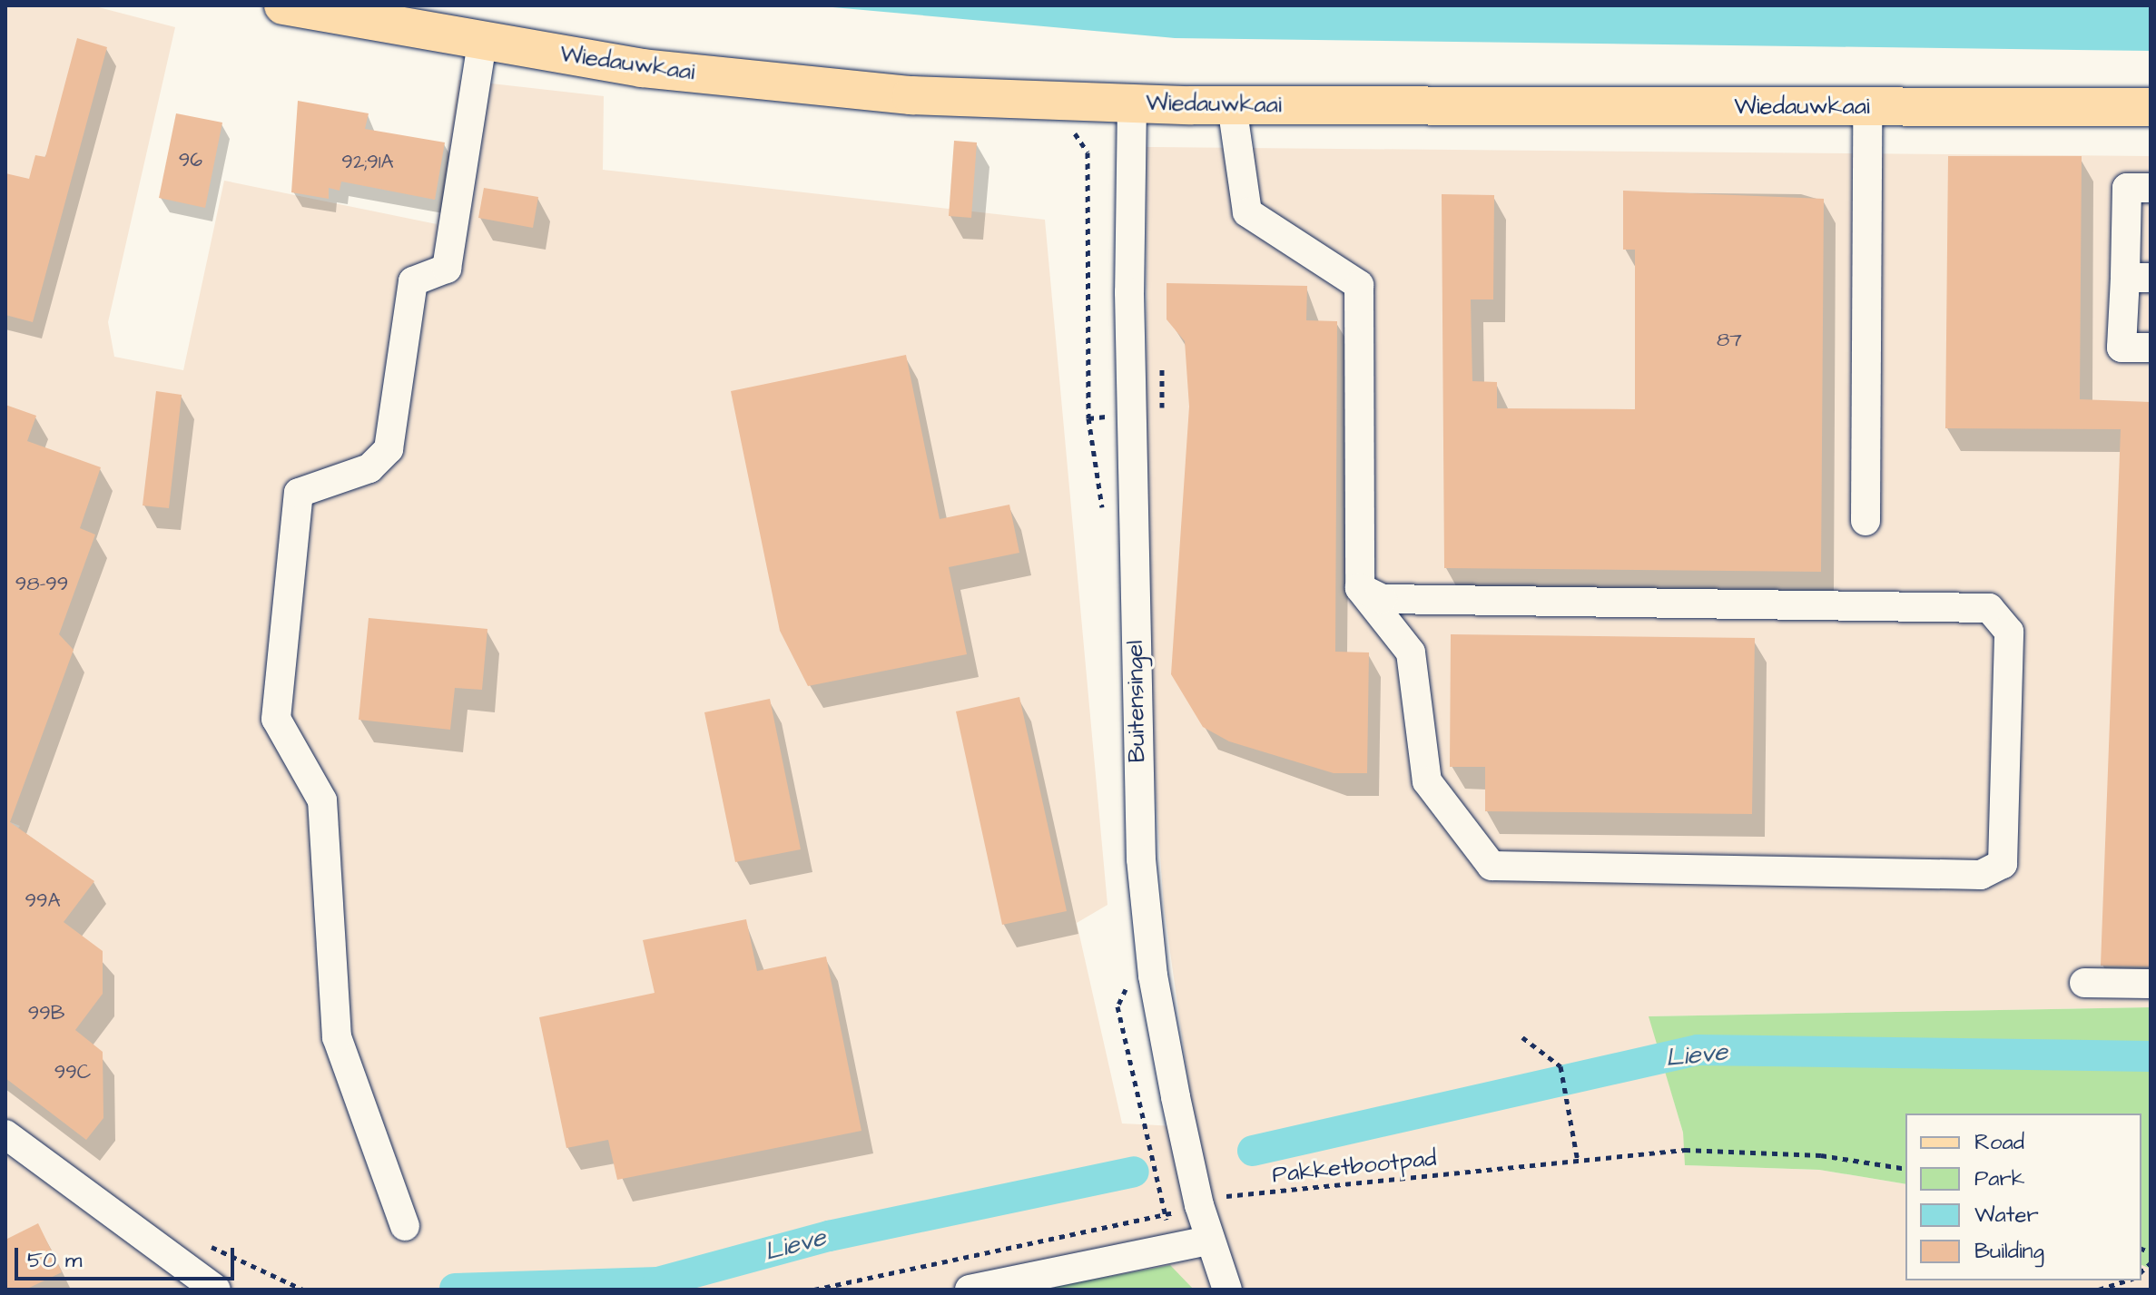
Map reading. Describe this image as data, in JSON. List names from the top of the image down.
{
  "streets": {
    "main road": ["Wiedauwkaai"],
    "street": ["Buitensingel"],
    "path": ["Pakketbootpad"]
  },
  "crossings": [
    ["Wiedauwkaai", "Buitensingel"],
    ["Buitensingel", "Pakketbootpad"]
  ],
  "water": ["Lieve"],
  "house_numbers": [
    "96",
    "92;91A",
    "87",
    "98-99",
    "99A",
    "99B",
    "99C"
  ],
  "legend": [
    "Road",
    "Park",
    "Water",
    "Building"
  ],
  "scale_bar": "50 m"
}
